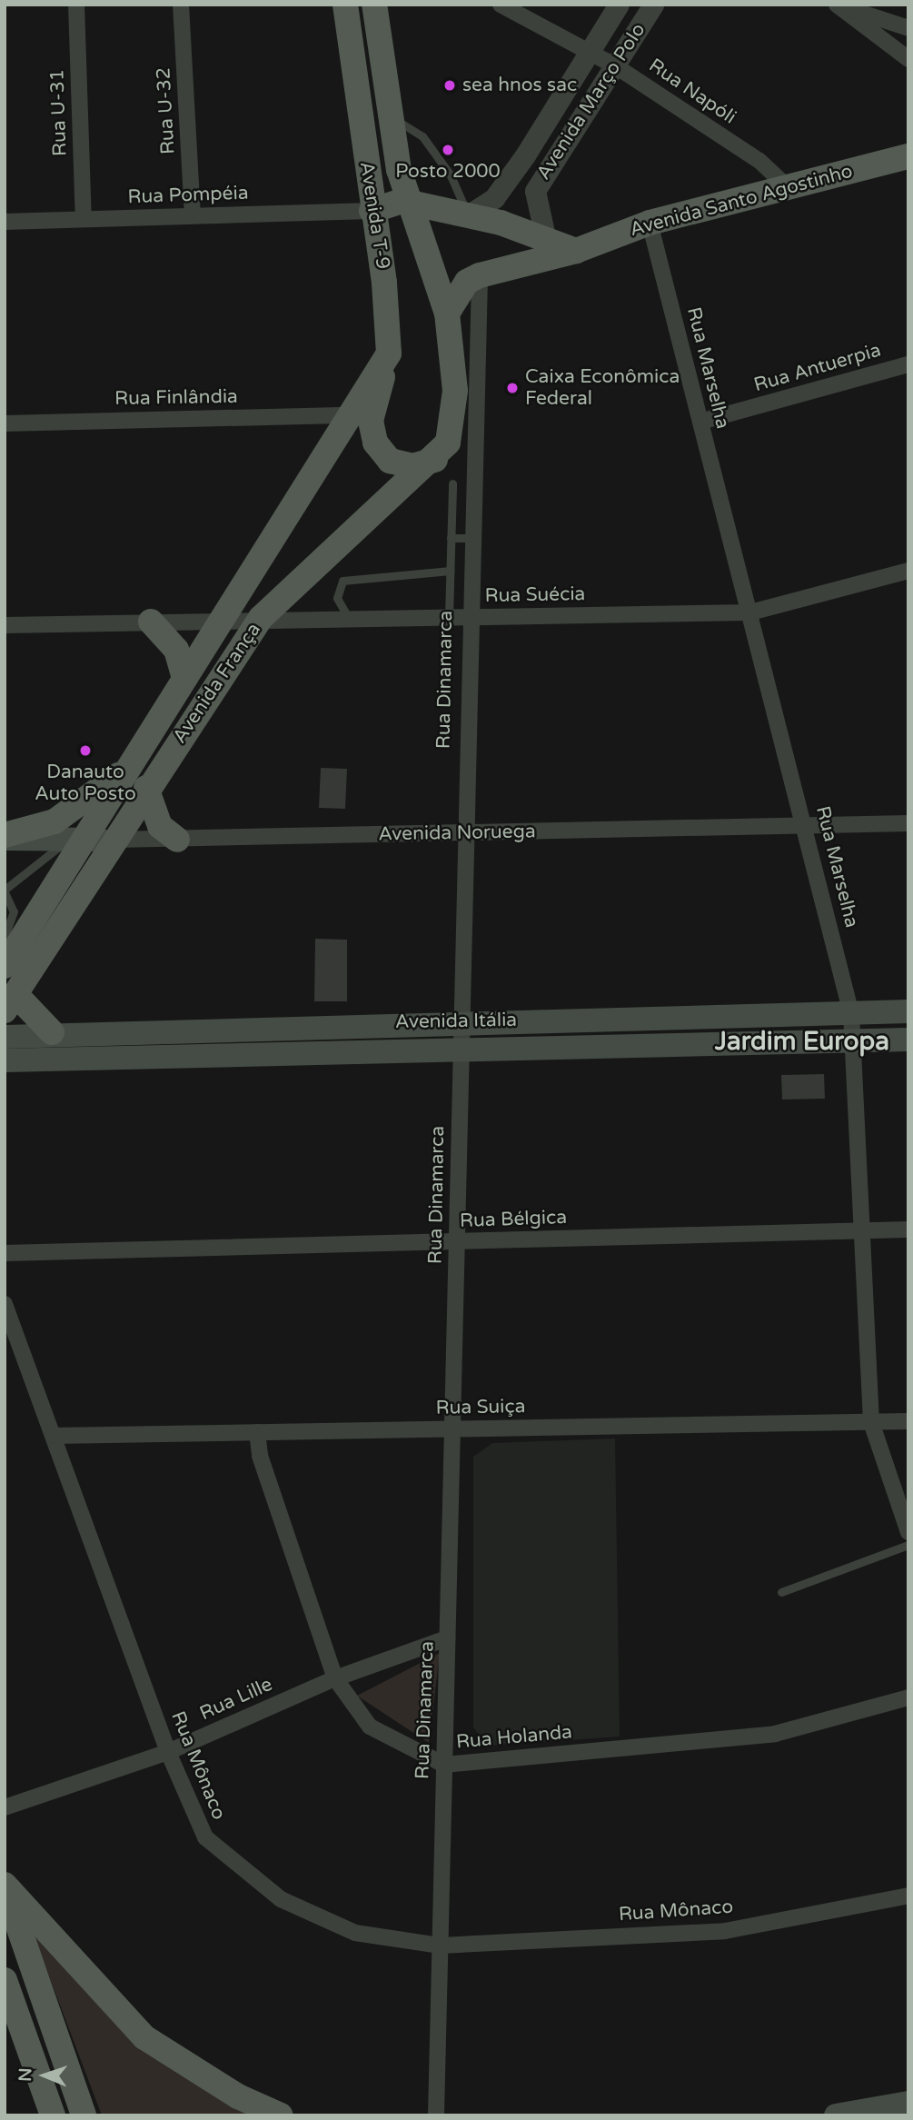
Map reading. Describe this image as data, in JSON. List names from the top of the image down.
{
  "streets": {
    "main road": [
      "Avenida Santo Agostinho",
      "Avenida T-9",
      "Avenida França",
      "Avenida Noruega",
      "Avenida Itália"
    ],
    "street": [
      "Rua Napóli",
      "Avenida Março Polo",
      "Rua U-32",
      "Rua U-31",
      "Rua Pompéia",
      "Rua Marselha",
      "Rua Antuerpia",
      "Rua Finlândia",
      "Rua Suécia",
      "Rua Dinamarca",
      "Rua Bélgica",
      "Rua Suiça",
      "Rua Lille",
      "Rua Holanda",
      "Rua Mônaco"
    ]
  },
  "crossings": [
    ["Rua Napóli", "Avenida Março Polo"],
    ["Rua Napóli", "Avenida Santo Agostinho"],
    ["Rua U-32", "Rua Pompéia"],
    ["Rua U-31", "Rua Pompéia"],
    ["Rua Pompéia", "Avenida T-9"],
    ["Avenida Santo Agostinho", "Avenida T-9"],
    ["Avenida Santo Agostinho", "Rua Marselha"],
    ["Avenida Santo Agostinho", "Rua Dinamarca"],
    ["Avenida Santo Agostinho", "Avenida França"],
    ["Avenida T-9", "Avenida França"],
    ["Rua Marselha", "Rua Antuerpia"],
    ["Rua Marselha", "Rua Suécia"],
    ["Rua Marselha", "Avenida Noruega"],
    ["Rua Marselha", "Avenida Itália"],
    ["Rua Marselha", "Rua Bélgica"],
    ["Rua Marselha", "Rua Suiça"],
    ["Rua Finlândia", "Avenida França"],
    ["Rua Suécia", "Rua Dinamarca"],
    ["Rua Suécia", "Avenida França"],
    ["Rua Dinamarca", "Avenida Noruega"],
    ["Rua Dinamarca", "Avenida Itália"],
    ["Rua Dinamarca", "Rua Bélgica"],
    ["Rua Dinamarca", "Rua Suiça"],
    ["Rua Dinamarca", "Rua Lille"],
    ["Rua Dinamarca", "Rua Holanda"],
    ["Rua Dinamarca", "Rua Mônaco"],
    ["Avenida França", "Avenida Noruega"],
    ["Rua Suiça", "Rua Holanda"],
    ["Rua Suiça", "Rua Mônaco"],
    ["Rua Lille", "Rua Holanda"],
    ["Rua Lille", "Rua Mônaco"]
  ],
  "districts": ["Jardim Europa"],
  "places": [
    "sea hnos sac",
    "Posto 2000",
    "Caixa Econômica Federal",
    "Danauto Auto Posto"
  ],
  "north": "left"
}
